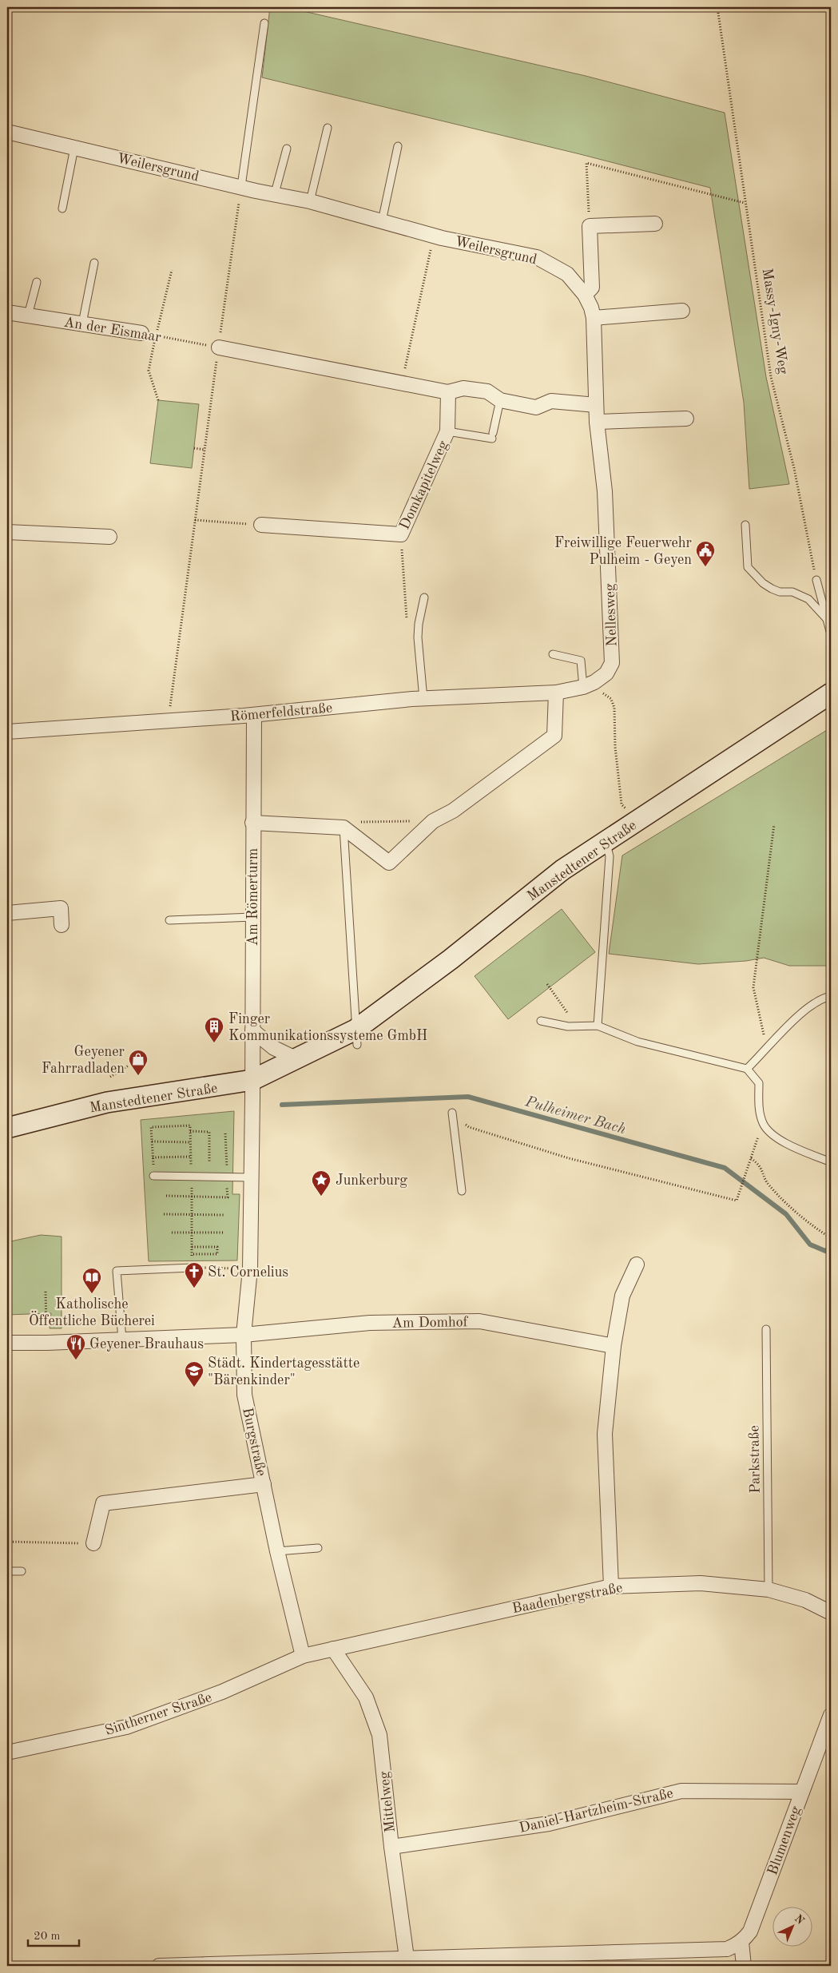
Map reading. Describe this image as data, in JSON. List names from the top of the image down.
{
  "streets": {
    "street": [
      "Weilersgrund",
      "An der Eismaar",
      "Domkapitelweg",
      "Nellesweg",
      "Römerfeldstraße",
      "Manstedtener Straße",
      "Am Römerturm",
      "Am Domhof",
      "Burgstraße",
      "Baadenbergstraße",
      "Sintherner Straße",
      "Mittelweg",
      "Daniel-Hartzheim-Straße",
      "Blumenweg"
    ],
    "lane": ["Parkstraße"],
    "path": ["Massy-Igny-Weg"]
  },
  "crossings": [
    ["Weilersgrund", "Nellesweg"],
    ["Nellesweg", "Römerfeldstraße"],
    ["Römerfeldstraße", "Am Römerturm"],
    ["Manstedtener Straße", "Am Römerturm"],
    ["Manstedtener Straße", "Burgstraße"],
    ["Am Römerturm", "Burgstraße"],
    ["Am Domhof", "Burgstraße"],
    ["Burgstraße", "Baadenbergstraße"],
    ["Burgstraße", "Sintherner Straße"],
    ["Parkstraße", "Baadenbergstraße"],
    ["Baadenbergstraße", "Sintherner Straße"],
    ["Baadenbergstraße", "Mittelweg"],
    ["Mittelweg", "Daniel-Hartzheim-Straße"],
    ["Daniel-Hartzheim-Straße", "Blumenweg"]
  ],
  "water": ["Pulheimer Bach"],
  "places": {
    "public building": ["Freiwillige Feuerwehr Pulheim - Geyen"],
    "building": ["Finger Kommunikationssysteme GmbH"],
    "shop": ["Geyener Fahrradladen"],
    "place": ["Junkerburg"],
    "church": ["St. Cornelius"],
    "library": ["Katholische Öffentliche Bücherei"],
    "restaurant": ["Geyener Brauhaus"],
    "school or university": ["Städt. Kindertagesstätte \"Bärenkinder\""]
  },
  "scale_bar": "20 m",
  "north": "top right"
}
